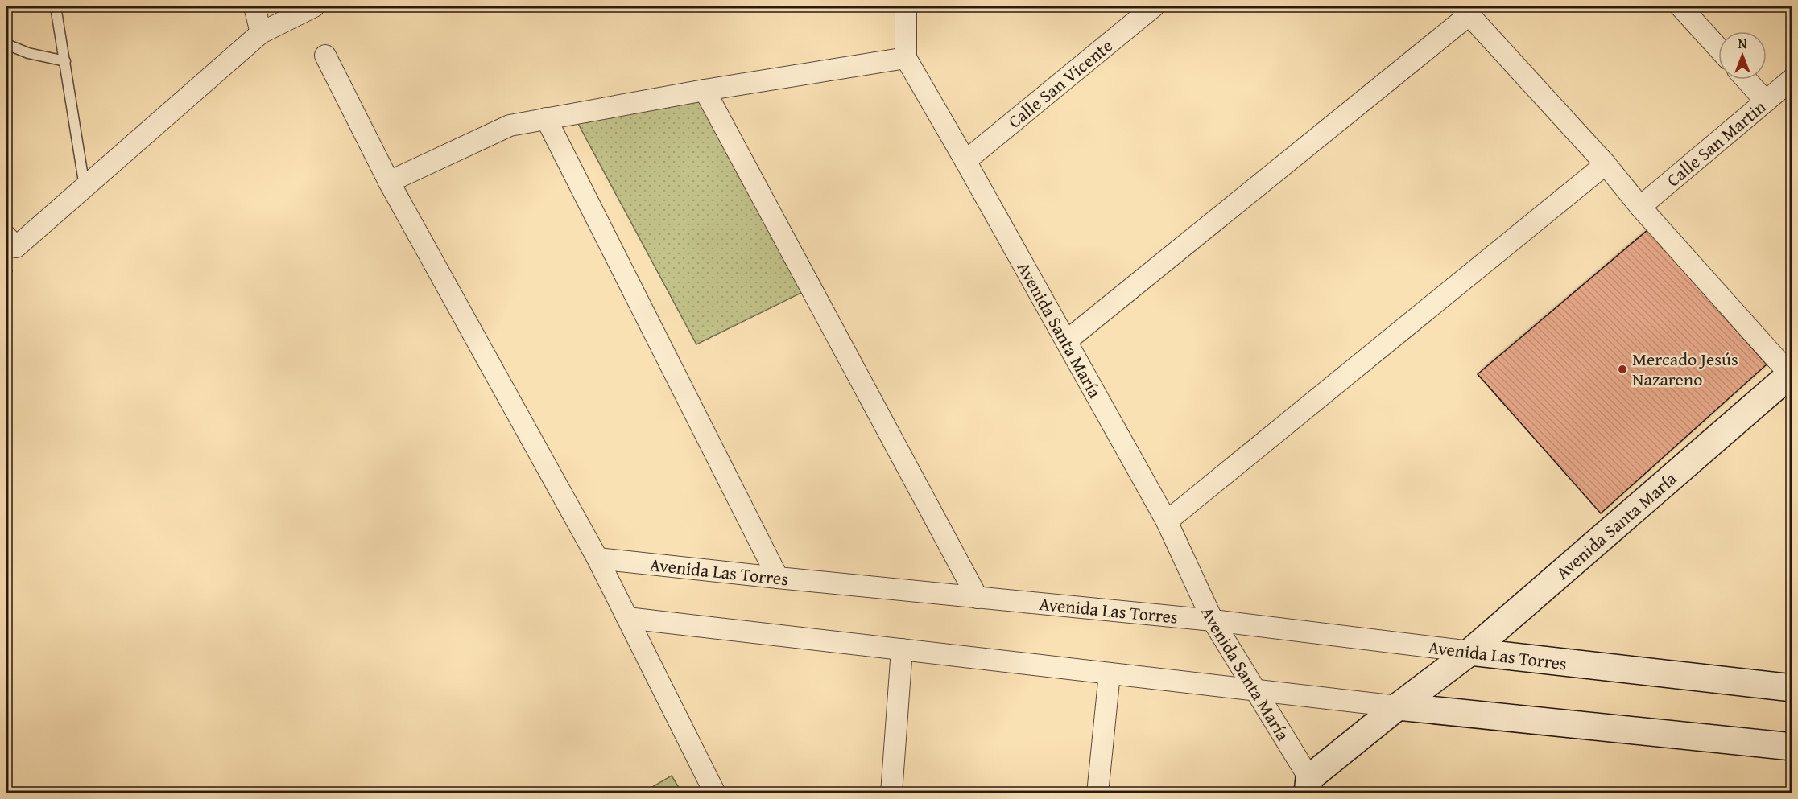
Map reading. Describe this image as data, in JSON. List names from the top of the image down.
{
  "streets": {
    "street": [
      "Calle San Vicente",
      "Calle San Martin",
      "Avenida Santa María",
      "Avenida Las Torres"
    ]
  },
  "crossings": [
    ["Calle San Vicente", "Avenida Santa María"],
    ["Avenida Santa María", "Avenida Las Torres"]
  ],
  "places": ["Mercado Jesús Nazareno"],
  "north": "top"
}
